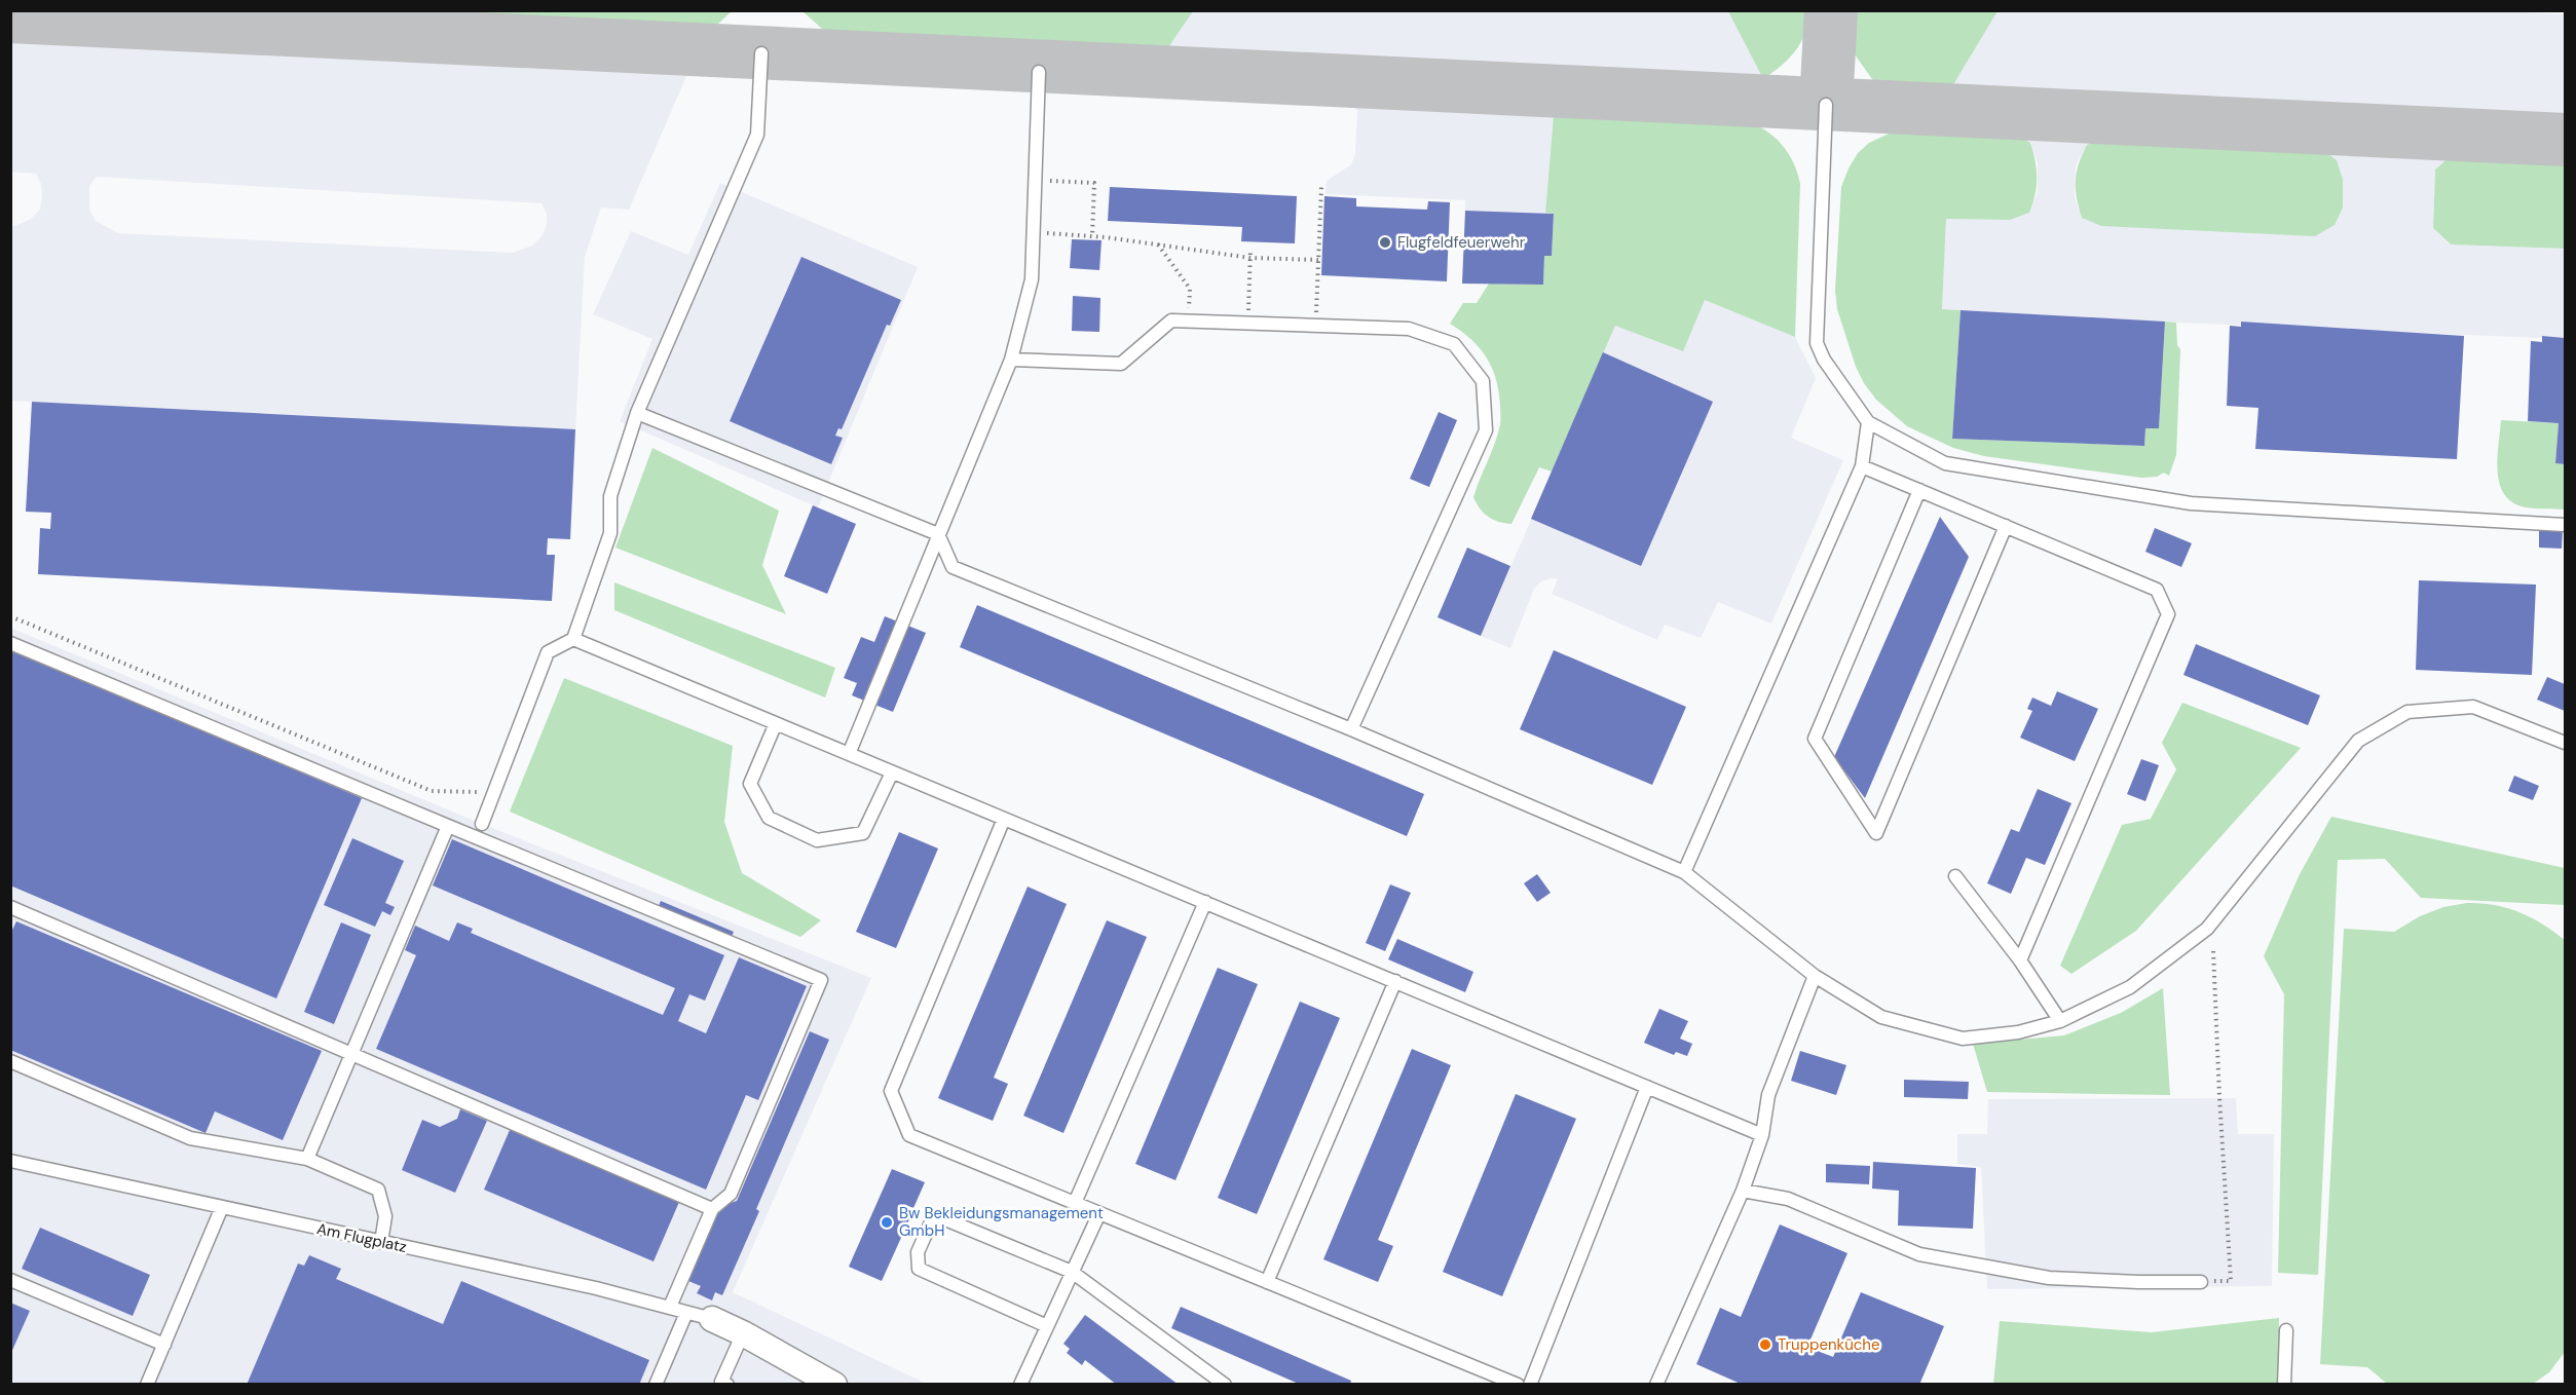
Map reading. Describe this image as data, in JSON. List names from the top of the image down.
{
  "streets": {
    "lane": ["Am Flugplatz"]
  },
  "places": ["Flugfeldfeuerwehr", "Bw Bekleidungsmanagement GmbH", "Truppenküche"]
}
